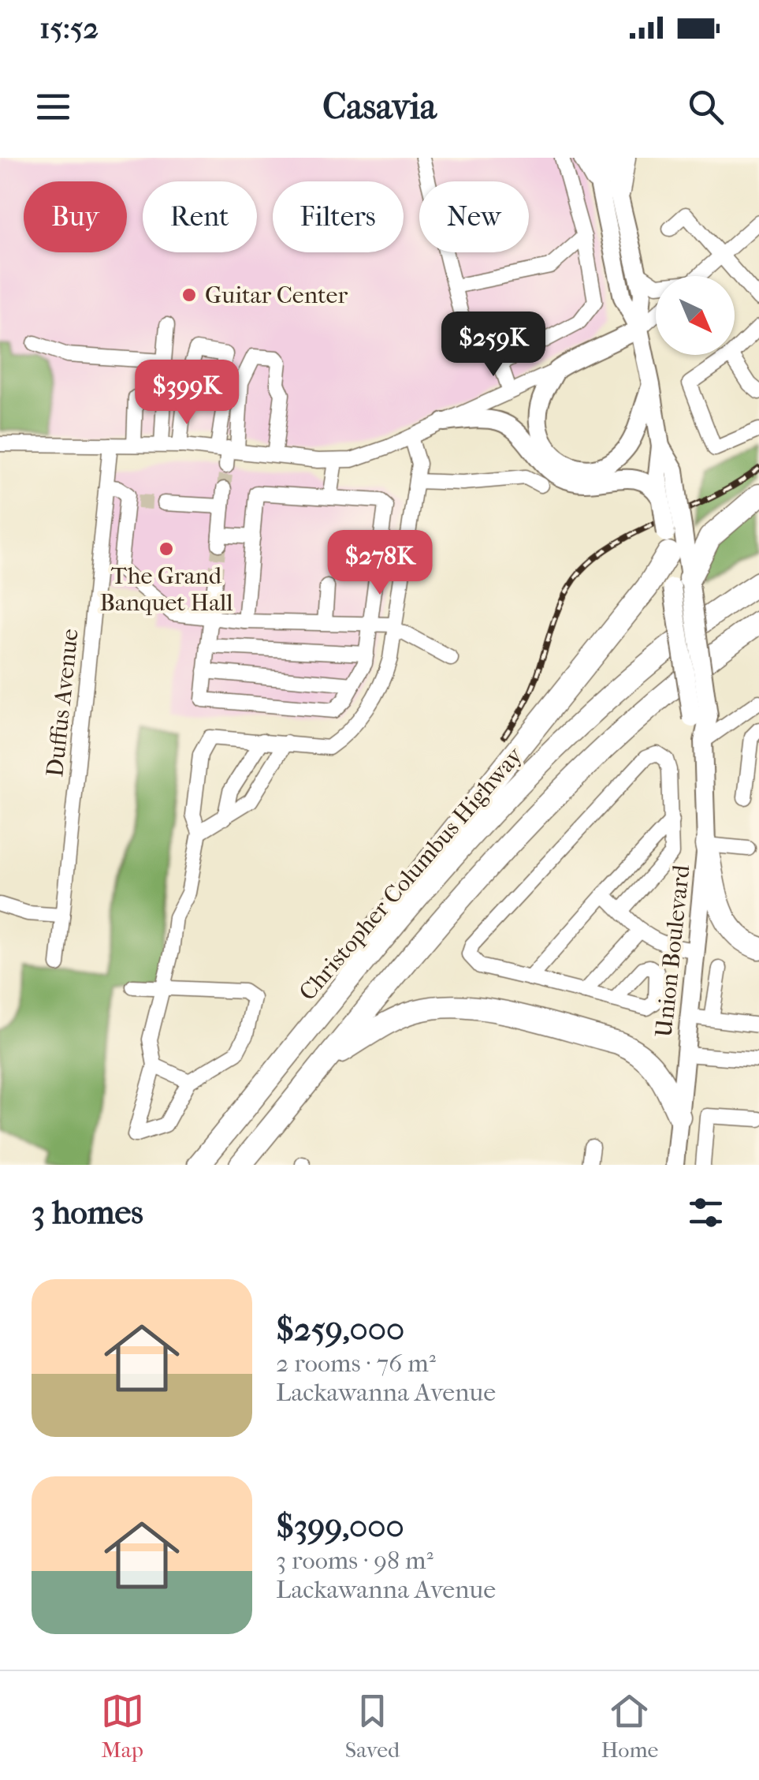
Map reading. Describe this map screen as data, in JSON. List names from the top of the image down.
{
  "streets": {
    "highway": ["Christopher Columbus Highway"],
    "main road": ["Union Boulevard"],
    "street": ["Duffus Avenue"]
  },
  "places": ["Guitar Center", "The Grand Banquet Hall"],
  "north": "bottom right",
  "page": {
    "status": "15:52",
    "header": "Casavia",
    "chip": [
      "Buy",
      "Rent",
      "Filters",
      "New"
    ],
    "price": ["$259K", "$399K", "$278K"],
    "heading": "3 homes",
    "list": [
      {
        "name": "$259,000",
        "note": "2 rooms · 76 m² · Lackawanna Avenue"
      },
      {
        "name": "$399,000",
        "note": "3 rooms · 98 m² · Lackawanna Avenue"
      }
    ],
    "tabs": ["Map", "Saved", "Home"]
  }
}
